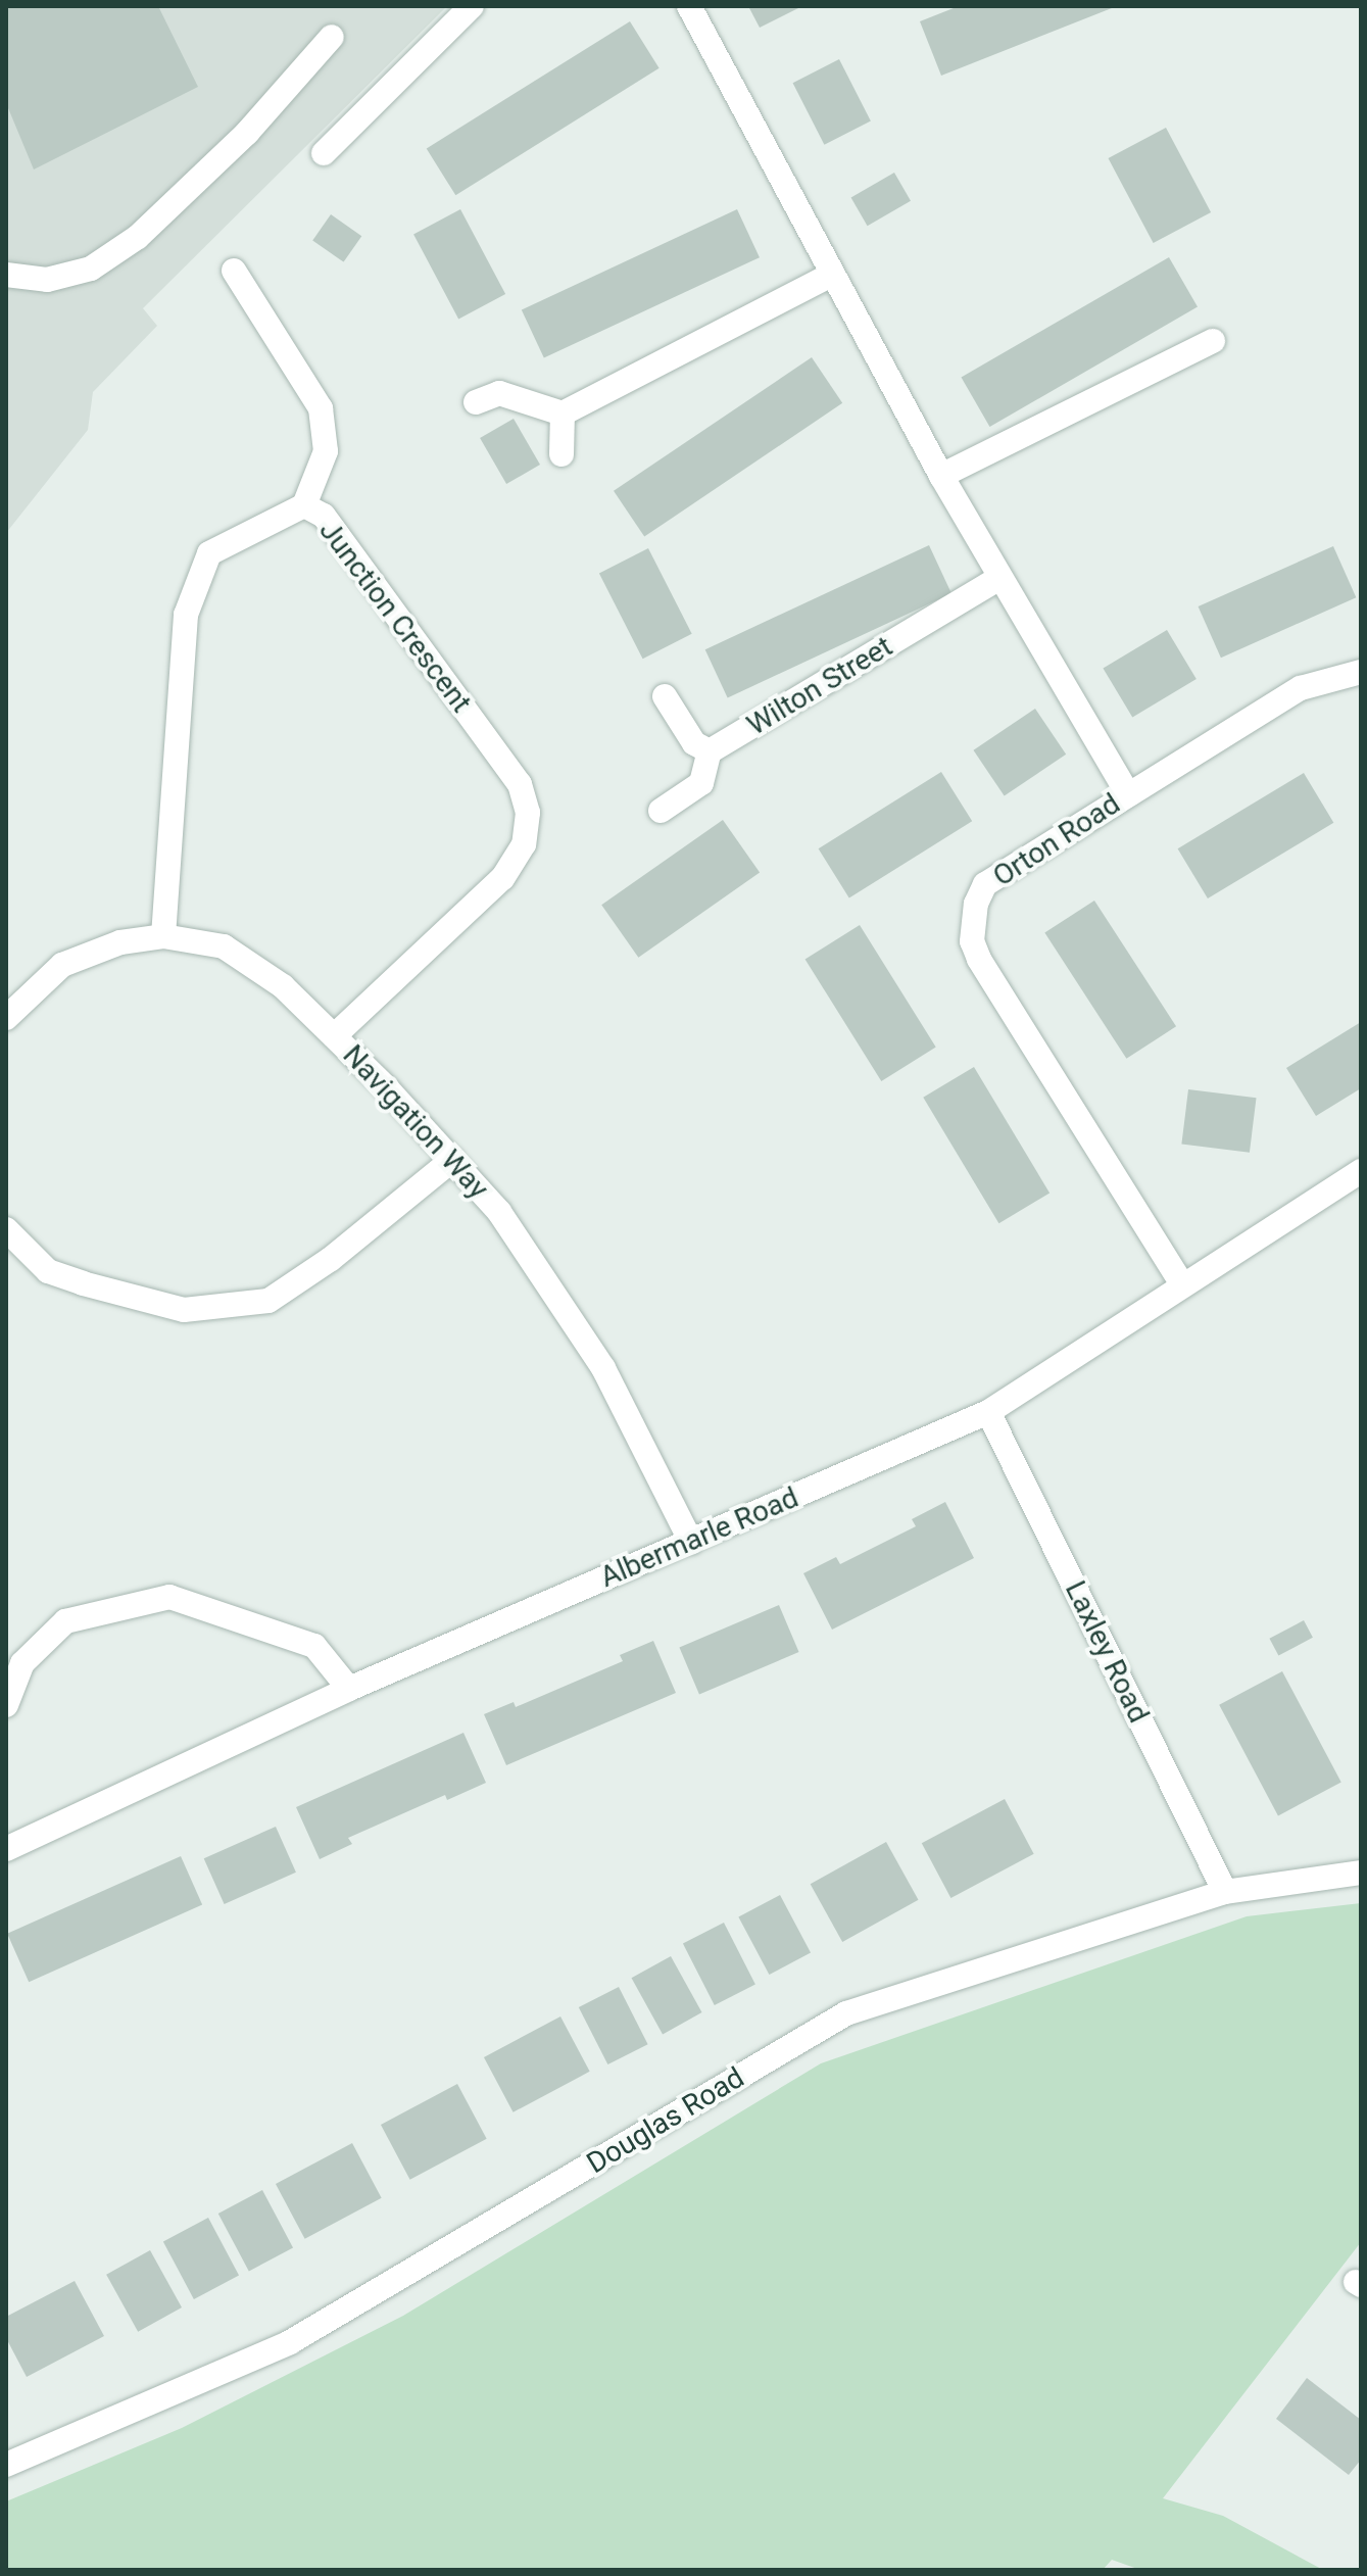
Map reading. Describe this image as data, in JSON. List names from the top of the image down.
{
  "streets": {
    "street": [
      "Junction Crescent",
      "Wilton Street",
      "Orton Road",
      "Navigation Way",
      "Albermarle Road",
      "Laxley Road",
      "Douglas Road"
    ]
  },
  "crossings": [
    ["Junction Crescent", "Navigation Way"],
    ["Orton Road", "Albermarle Road"],
    ["Navigation Way", "Albermarle Road"],
    ["Albermarle Road", "Laxley Road"],
    ["Laxley Road", "Douglas Road"]
  ]
}
